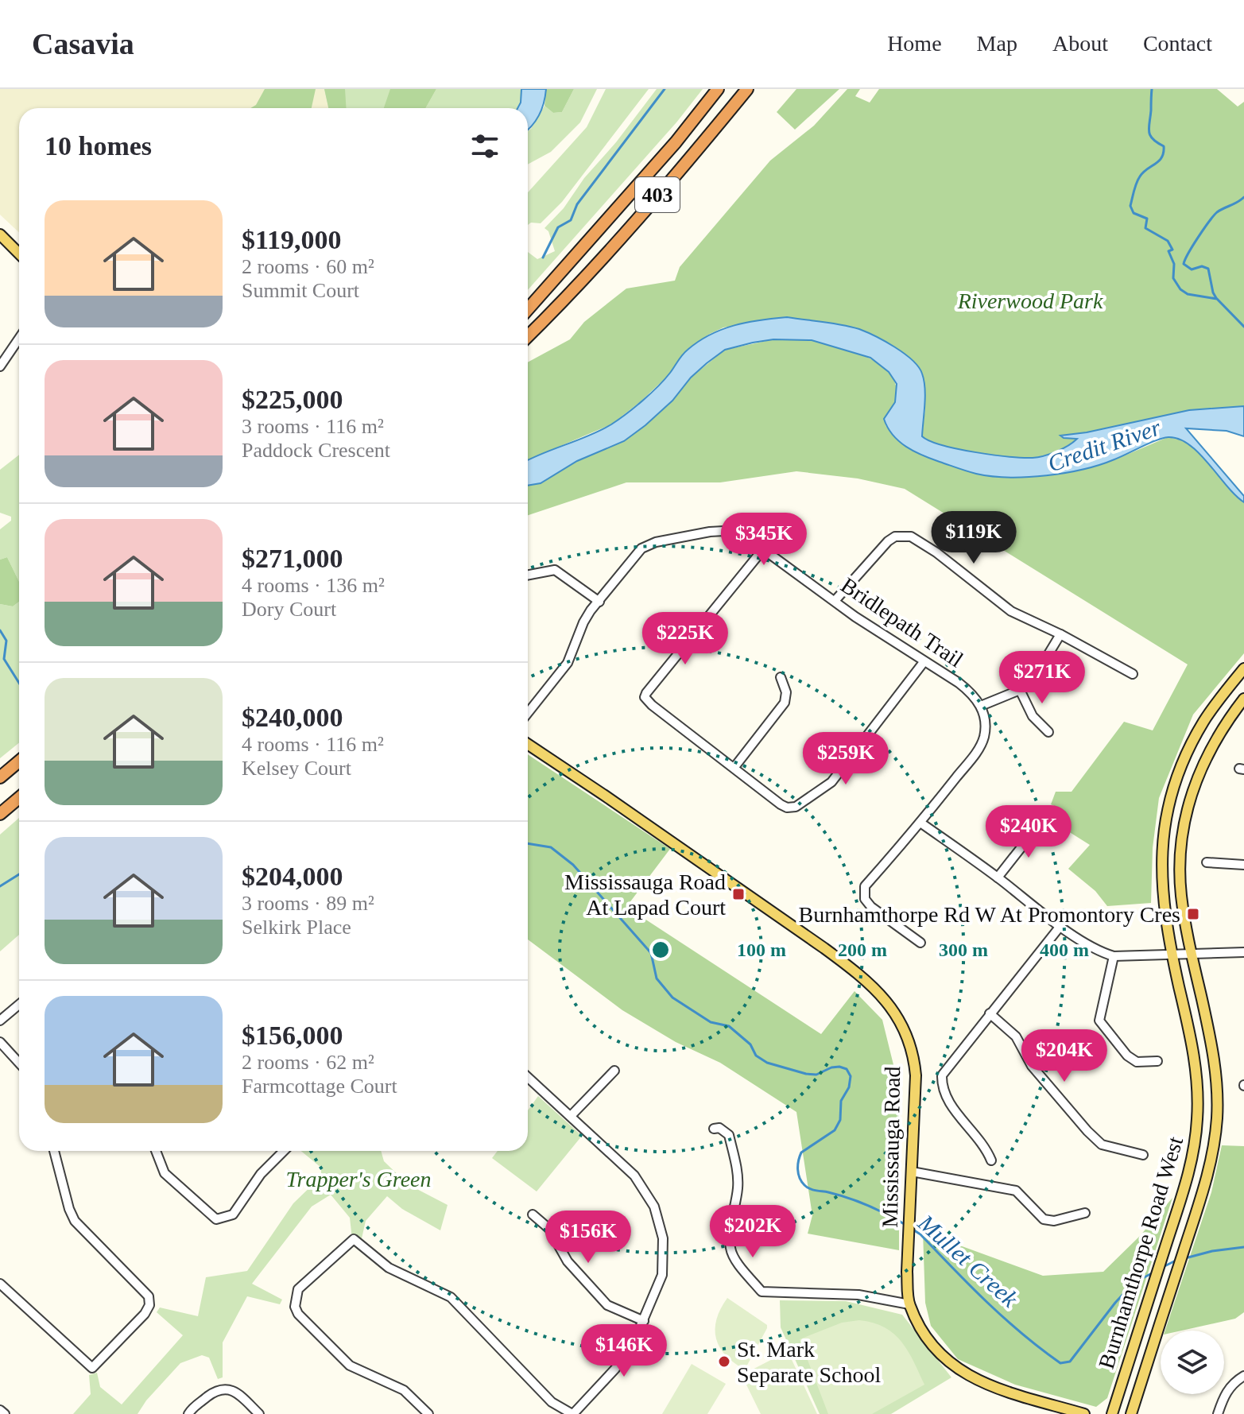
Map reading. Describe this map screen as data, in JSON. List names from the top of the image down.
{
  "streets": {
    "highway": ["403"],
    "main road": ["Mississauga Road", "Burnhamthorpe Road West"],
    "street": ["Bridlepath Trail"]
  },
  "water": ["Credit River", "Mullet Creek"],
  "parks": ["Riverwood Park", "Trapper's Green"],
  "places": {
    "transit": ["Mississauga Road At Lapad Court", "Burnhamthorpe Rd W At Promontory Cres"],
    "other": ["St. Mark Separate School"]
  },
  "page": {
    "header": "Casavia",
    "nav": [
      "Home",
      "Map",
      "About",
      "Contact"
    ],
    "heading": "10 homes",
    "list": [
      {
        "name": "$119,000",
        "note": "2 rooms · 60 m² · Summit Court"
      },
      {
        "name": "$225,000",
        "note": "3 rooms · 116 m² · Paddock Crescent"
      },
      {
        "name": "$271,000",
        "note": "4 rooms · 136 m² · Dory Court"
      },
      {
        "name": "$240,000",
        "note": "4 rooms · 116 m² · Kelsey Court"
      },
      {
        "name": "$204,000",
        "note": "3 rooms · 89 m² · Selkirk Place"
      },
      {
        "name": "$156,000",
        "note": "2 rooms · 62 m² · Farmcottage Court"
      }
    ],
    "price": [
      "$119K",
      "$345K",
      "$225K",
      "$271K",
      "$259K",
      "$240K",
      "$204K",
      "$202K",
      "$156K",
      "$146K"
    ]
  },
  "rings": [
    "100 m",
    "200 m",
    "300 m",
    "400 m"
  ]
}
